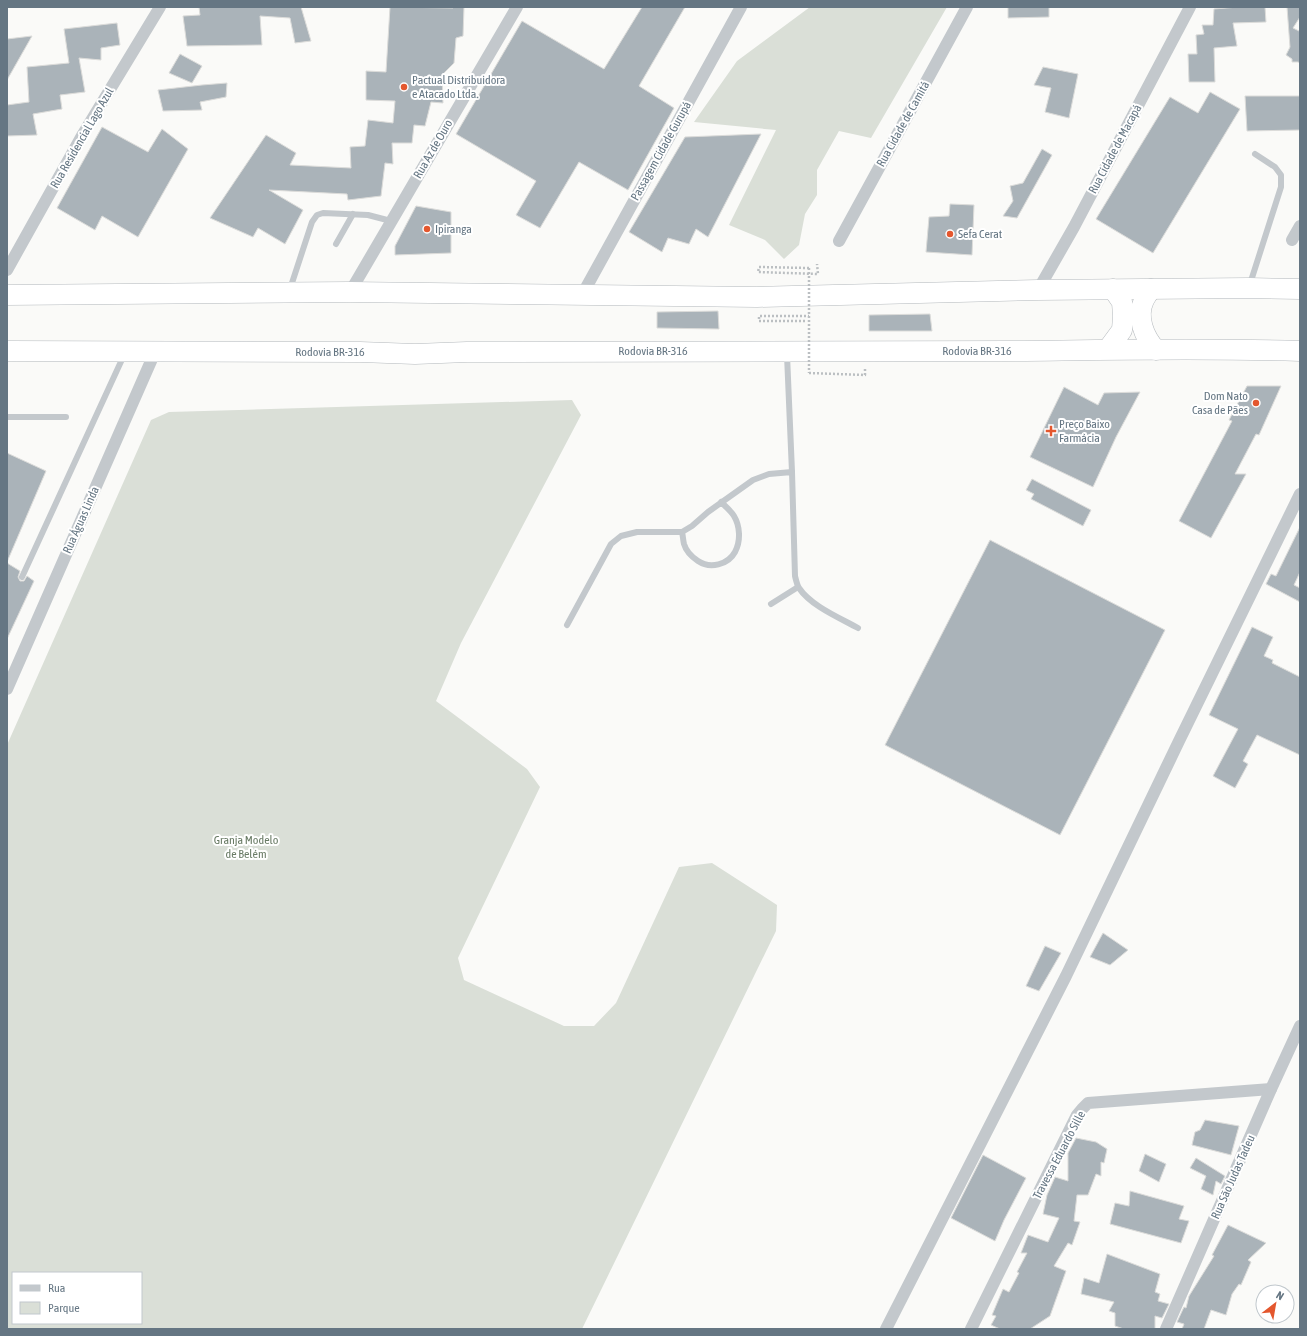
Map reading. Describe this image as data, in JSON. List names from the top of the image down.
{
  "streets": {
    "highway": ["Rodovia BR-316"],
    "street": [
      "Rua Cidade de Camitá",
      "Rua Residencial Lago Azul",
      "Rua Az de Ouro",
      "Rua Cidade de Macapá",
      "Passagem Cidade Gurupá",
      "Rua Águas Linda",
      "Travessa Eduardo Sille",
      "Rua São Judas Tadeu"
    ]
  },
  "crossings": [
    ["Rodovia BR-316", "Rua Águas Linda"],
    ["Travessa Eduardo Sille", "Rua São Judas Tadeu"]
  ],
  "parks": ["Granja Modelo de Belém"],
  "places": {
    "other": [
      "Pactual Distribuidora e Atacado Ltda.",
      "Ipiranga",
      "Sefa Cerat",
      "Dom Nato Casa de Pães"
    ],
    "health": ["Preço Baixo Farmácia"]
  },
  "legend": ["Rua", "Parque"],
  "north": "top right"
}
